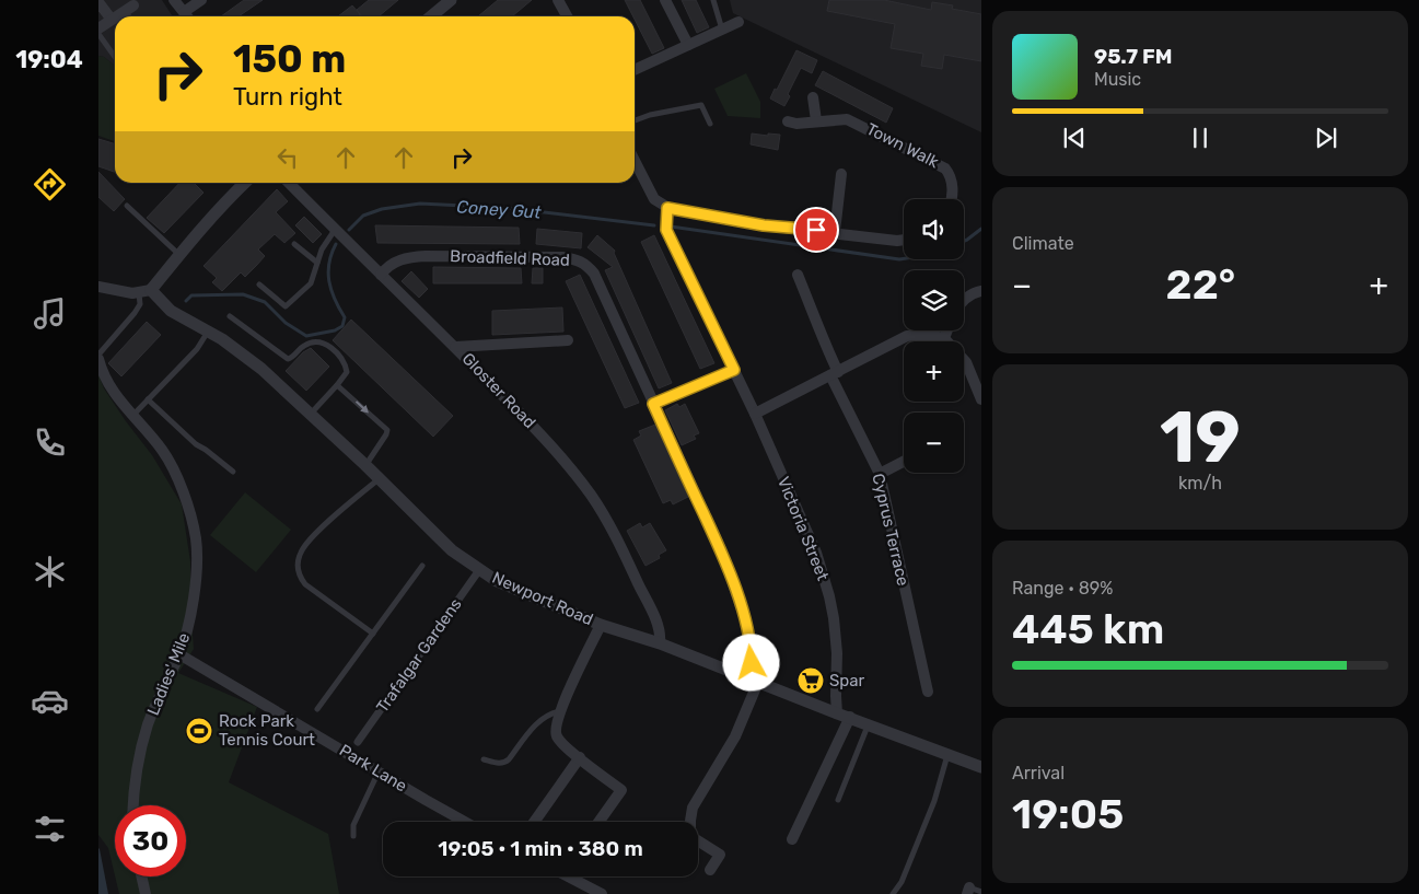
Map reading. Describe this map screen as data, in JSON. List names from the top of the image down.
{
  "streets": {
    "street": [
      "Town Walk",
      "Broadfield Road",
      "Gloster Road",
      "Victoria Street",
      "Cyprus Terrace",
      "Newport Road",
      "Trafalgar Gardens",
      "Ladies' Mile",
      "Park Lane"
    ]
  },
  "crossings": [
    ["Broadfield Road", "Gloster Road"],
    ["Broadfield Road", "Newport Road"],
    ["Gloster Road", "Newport Road"],
    ["Victoria Street", "Newport Road"],
    ["Newport Road", "Trafalgar Gardens"],
    ["Ladies' Mile", "Park Lane"]
  ],
  "water": ["Coney Gut"],
  "places": {
    "supermarket": ["Spar"],
    "sports": ["Rock Park Tennis Court"]
  },
  "page": {
    "tabs": "19:04",
    "turn": ["150 m", "Turn right"],
    "song": ["95.7 FM", "Music"],
    "tile": [
      "Climate",
      ["19", "km/h"],
      ["Range · 89%", "445 km"],
      ["Arrival", "19:05"]
    ],
    "map_buttons": ["+", "−"],
    "heat": ["−", "22°", "+"],
    "limit": "30",
    "trip": "19:05 · 1 min · 380 m"
  }
}
